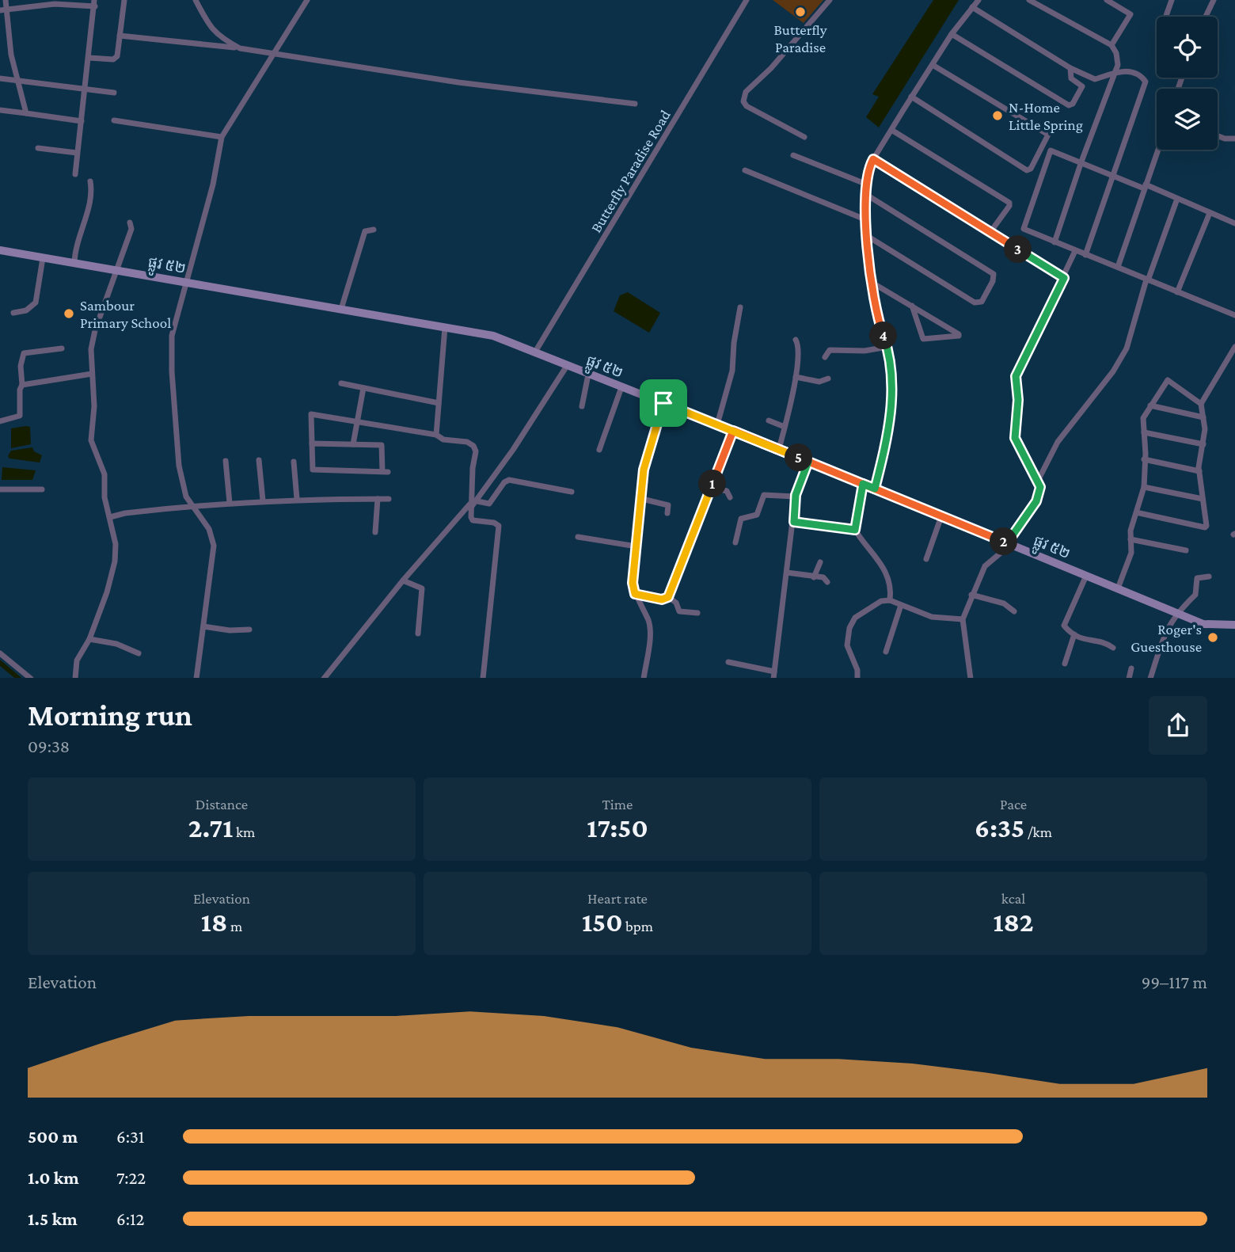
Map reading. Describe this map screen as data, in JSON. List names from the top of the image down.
{
  "streets": {
    "street": ["Butterfly Paradise Road", "ផ្លូវ ៥២"]
  },
  "crossings": [
    ["Butterfly Paradise Road", "ផ្លូវ ៥២"]
  ],
  "places": [
    "Butterfly Paradise",
    "N-Home Little Spring",
    "Sambour Primary School",
    "Roger's Guesthouse"
  ],
  "page": {
    "pins": [
      "3",
      "4",
      "5",
      "1",
      "2"
    ],
    "heading": ["Morning run", "09:38"],
    "stats": [
      ["Distance", "2.71 km"],
      ["Time", "17:50"],
      ["Pace", "6:35 /km"],
      ["Elevation", "18 m"],
      ["Heart rate", "150 bpm"],
      ["kcal", "182"]
    ],
    "chart": ["Elevation", "99–117 m"],
    "list": [
      {
        "name": "500 m",
        "note": "6:31"
      },
      {
        "name": "1.0 km",
        "note": "7:22"
      },
      {
        "name": "1.5 km",
        "note": "6:12"
      }
    ]
  }
}
